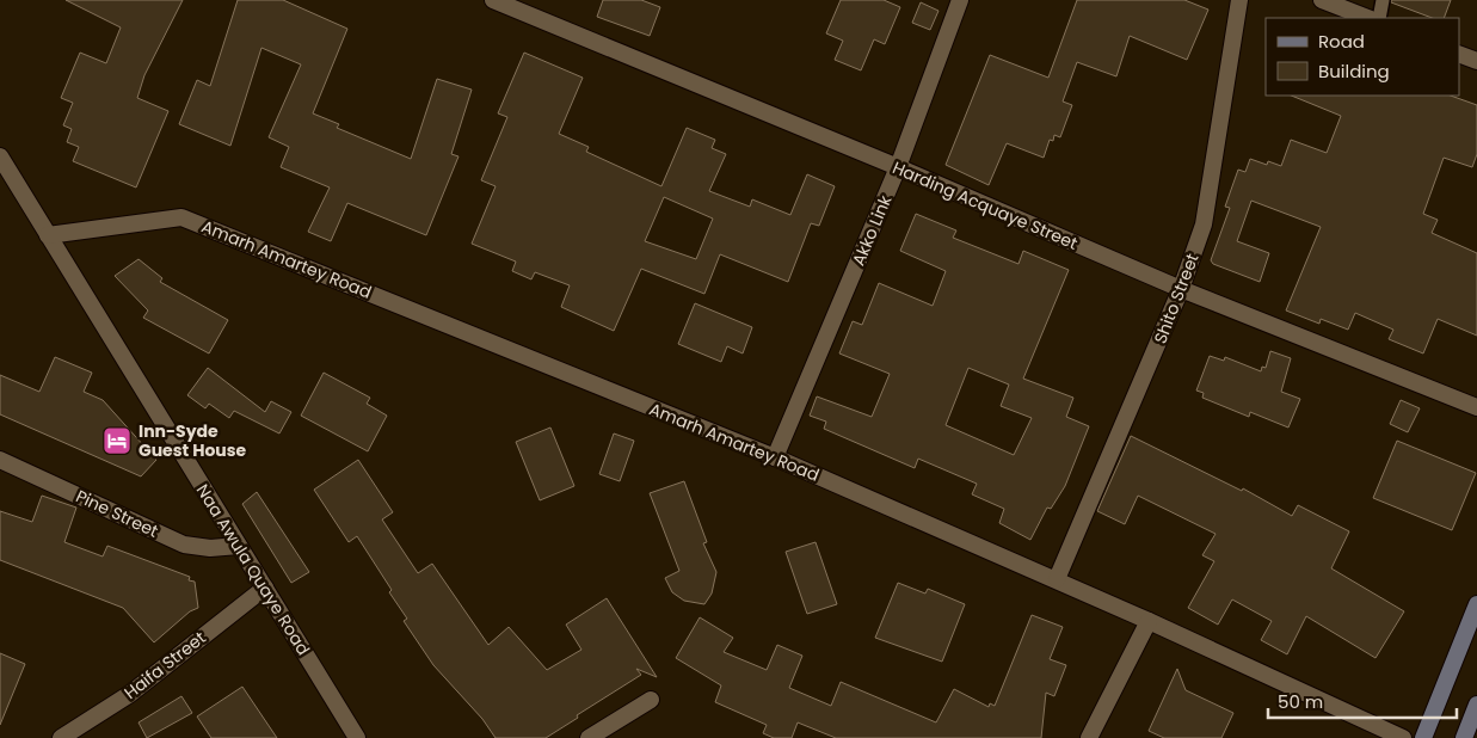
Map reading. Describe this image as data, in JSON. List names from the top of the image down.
{
  "streets": {
    "street": [
      "Harding Acquaye Street",
      "Akko Link",
      "Amarh Amartey Road",
      "Shito Street",
      "Pine Street",
      "Naa Awula Quaye Road",
      "Haifa Street"
    ]
  },
  "crossings": [
    ["Harding Acquaye Street", "Akko Link"],
    ["Harding Acquaye Street", "Shito Street"],
    ["Akko Link", "Amarh Amartey Road"],
    ["Amarh Amartey Road", "Shito Street"],
    ["Amarh Amartey Road", "Naa Awula Quaye Road"],
    ["Pine Street", "Naa Awula Quaye Road"],
    ["Naa Awula Quaye Road", "Haifa Street"]
  ],
  "places": {
    "hotel": ["Inn-Syde Guest House"]
  },
  "legend": ["Road", "Building"],
  "scale_bar": "50 m"
}
